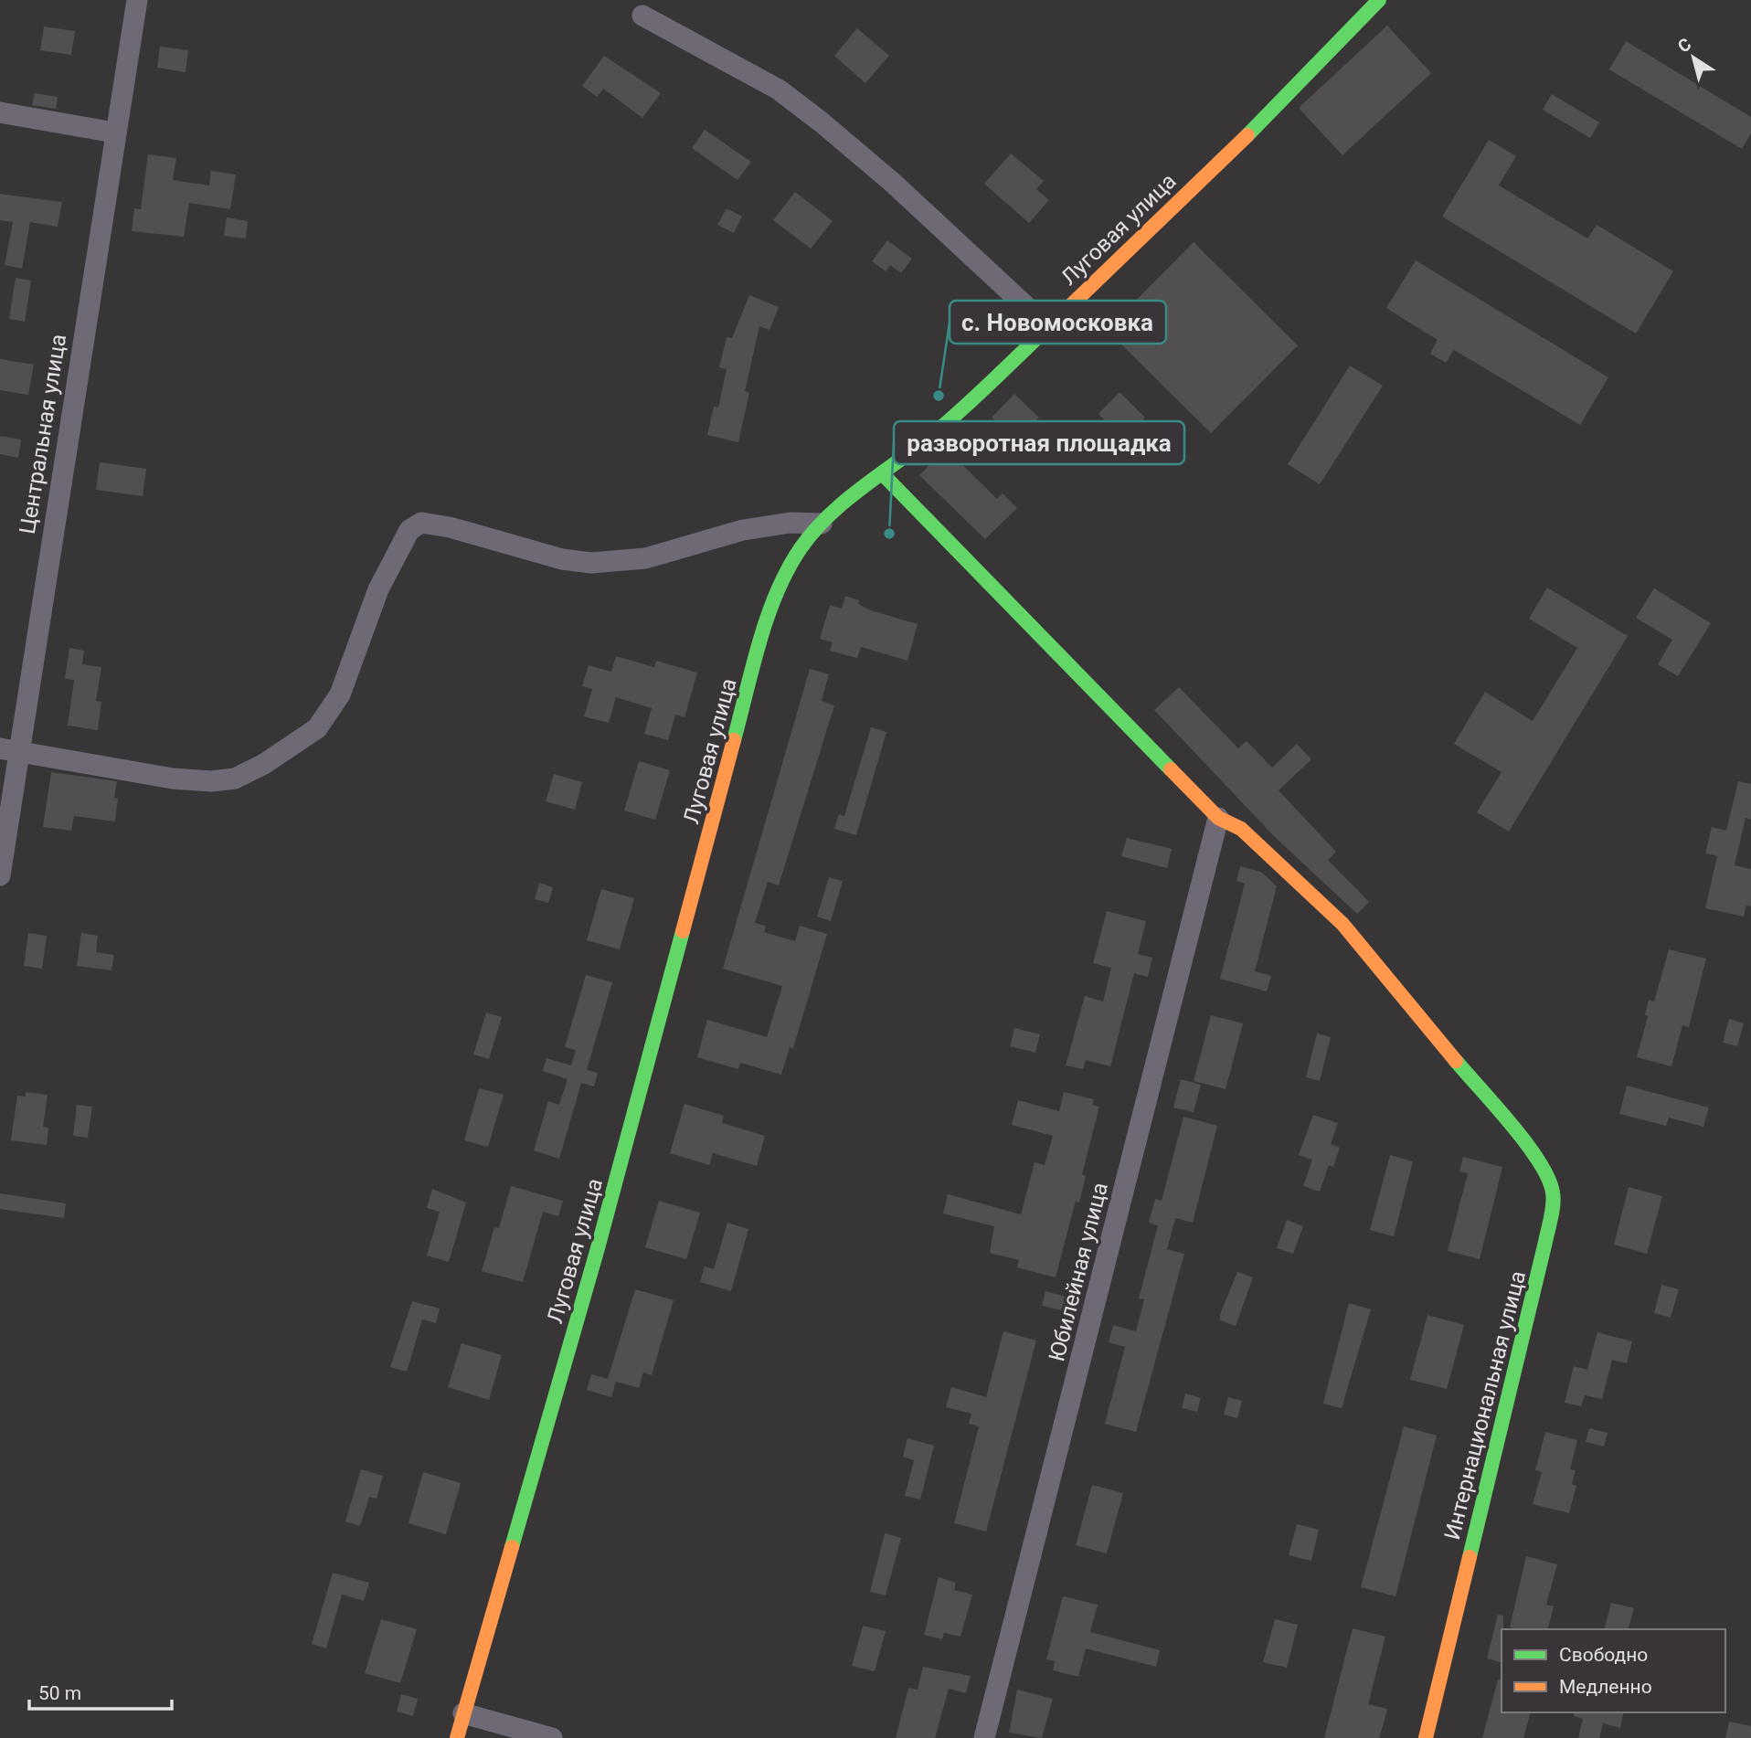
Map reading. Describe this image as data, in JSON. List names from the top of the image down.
{
  "streets": {
    "street": [
      "Луговая улица",
      "Центральная улица",
      "Юбилейная улица",
      "Интернациональная улица"
    ]
  },
  "crossings": [
    ["Луговая улица", "Интернациональная улица"],
    ["Юбилейная улица", "Интернациональная улица"]
  ],
  "places": ["с. Новомосковка", "разворотная площадка"],
  "legend": ["Свободно", "Медленно"],
  "scale_bar": "50 m",
  "north": "top left"
}
